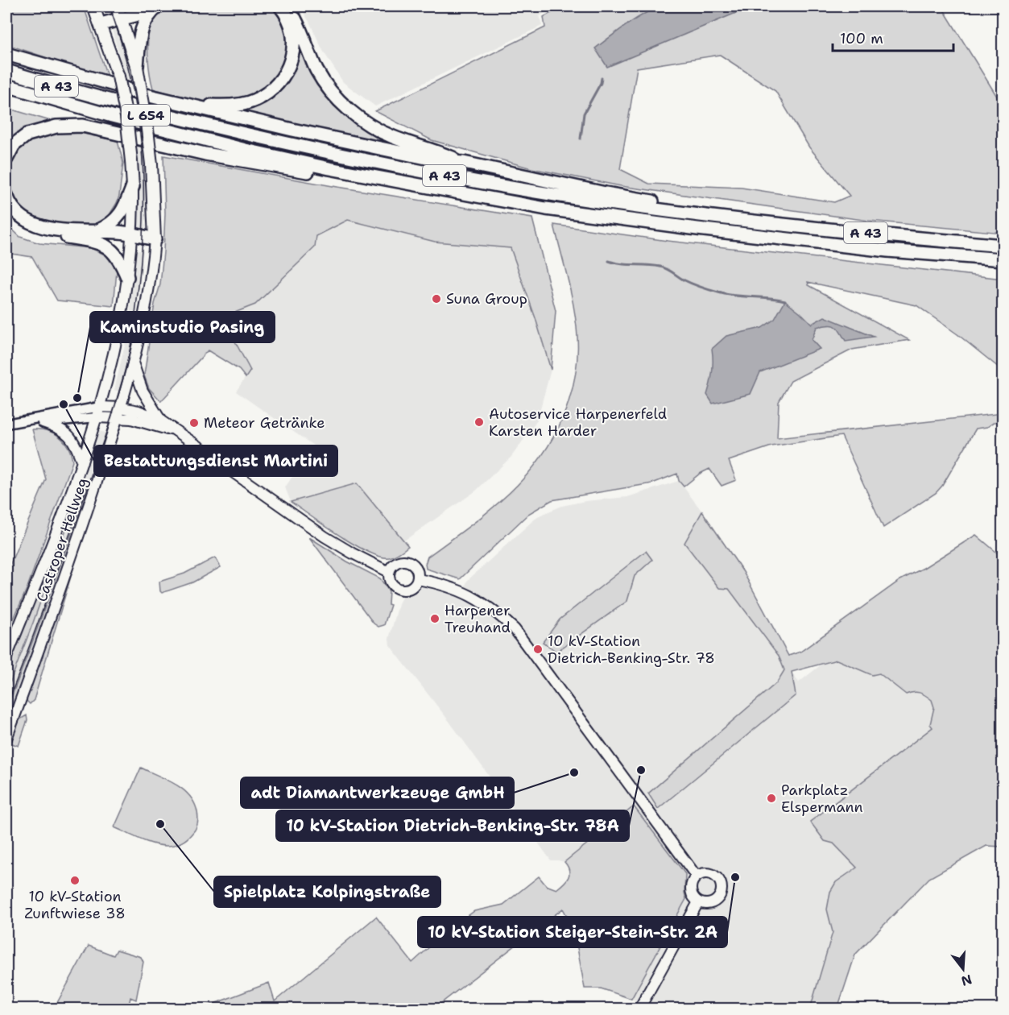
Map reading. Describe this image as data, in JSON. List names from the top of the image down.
{
  "streets": {
    "highway": ["A 43"],
    "main road": ["L 654", "Castroper Hellweg"]
  },
  "places": [
    "Suna Group",
    "Kaminstudio Pasing",
    "Bestattungsdienst Martini",
    "Autoservice Harpenerfeld Karsten Harder",
    "Meteor Getränke",
    "Harpener Treuhand",
    "10 kV-Station Dietrich-Benking-Str. 78",
    "10 kV-Station Dietrich-Benking-Str. 78A",
    "adt Diamantwerkzeuge GmbH",
    "Parkplatz Elspermann",
    "Spielplatz Kolpingstraße",
    "10 kV-Station Steiger-Stein-Str. 2A",
    "10 kV-Station Zunftwiese 38"
  ],
  "scale_bar": "100 m",
  "north": "bottom"
}
